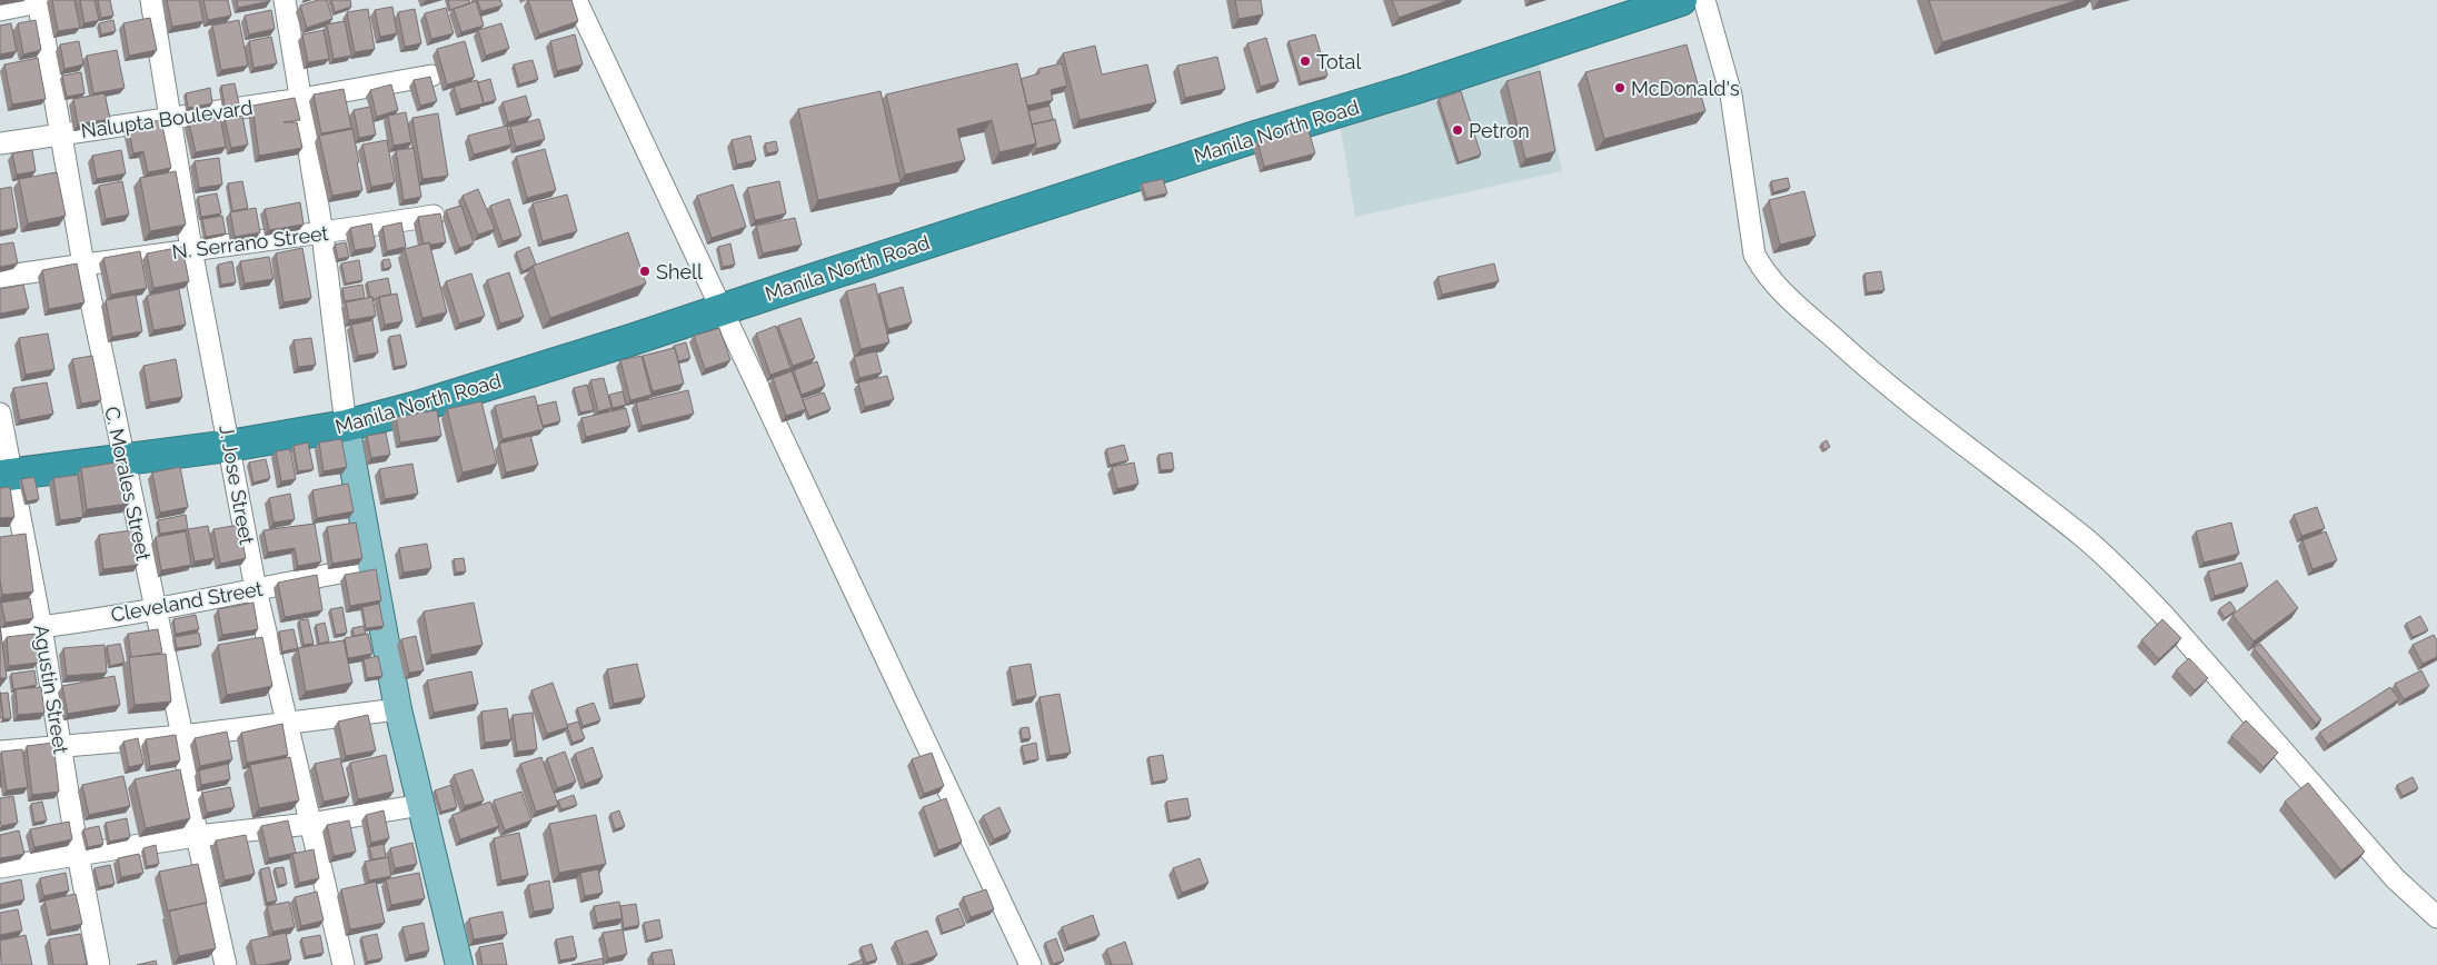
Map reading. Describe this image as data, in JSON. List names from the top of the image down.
{
  "streets": {
    "highway": ["Manila North Road"],
    "street": [
      "Nalupta Boulevard",
      "N. Serrano Street",
      "C. Morales Street",
      "J. Jose Street",
      "Cleveland Street",
      "Agustin Street"
    ]
  },
  "crossings": [
    ["Nalupta Boulevard", "C. Morales Street"],
    ["Nalupta Boulevard", "J. Jose Street"],
    ["Manila North Road", "C. Morales Street"],
    ["Manila North Road", "J. Jose Street"],
    ["Manila North Road", "Agustin Street"],
    ["N. Serrano Street", "C. Morales Street"],
    ["N. Serrano Street", "J. Jose Street"],
    ["C. Morales Street", "Cleveland Street"],
    ["J. Jose Street", "Cleveland Street"],
    ["Cleveland Street", "Agustin Street"]
  ],
  "places": [
    "Total",
    "McDonald's",
    "Petron",
    "Shell"
  ]
}
